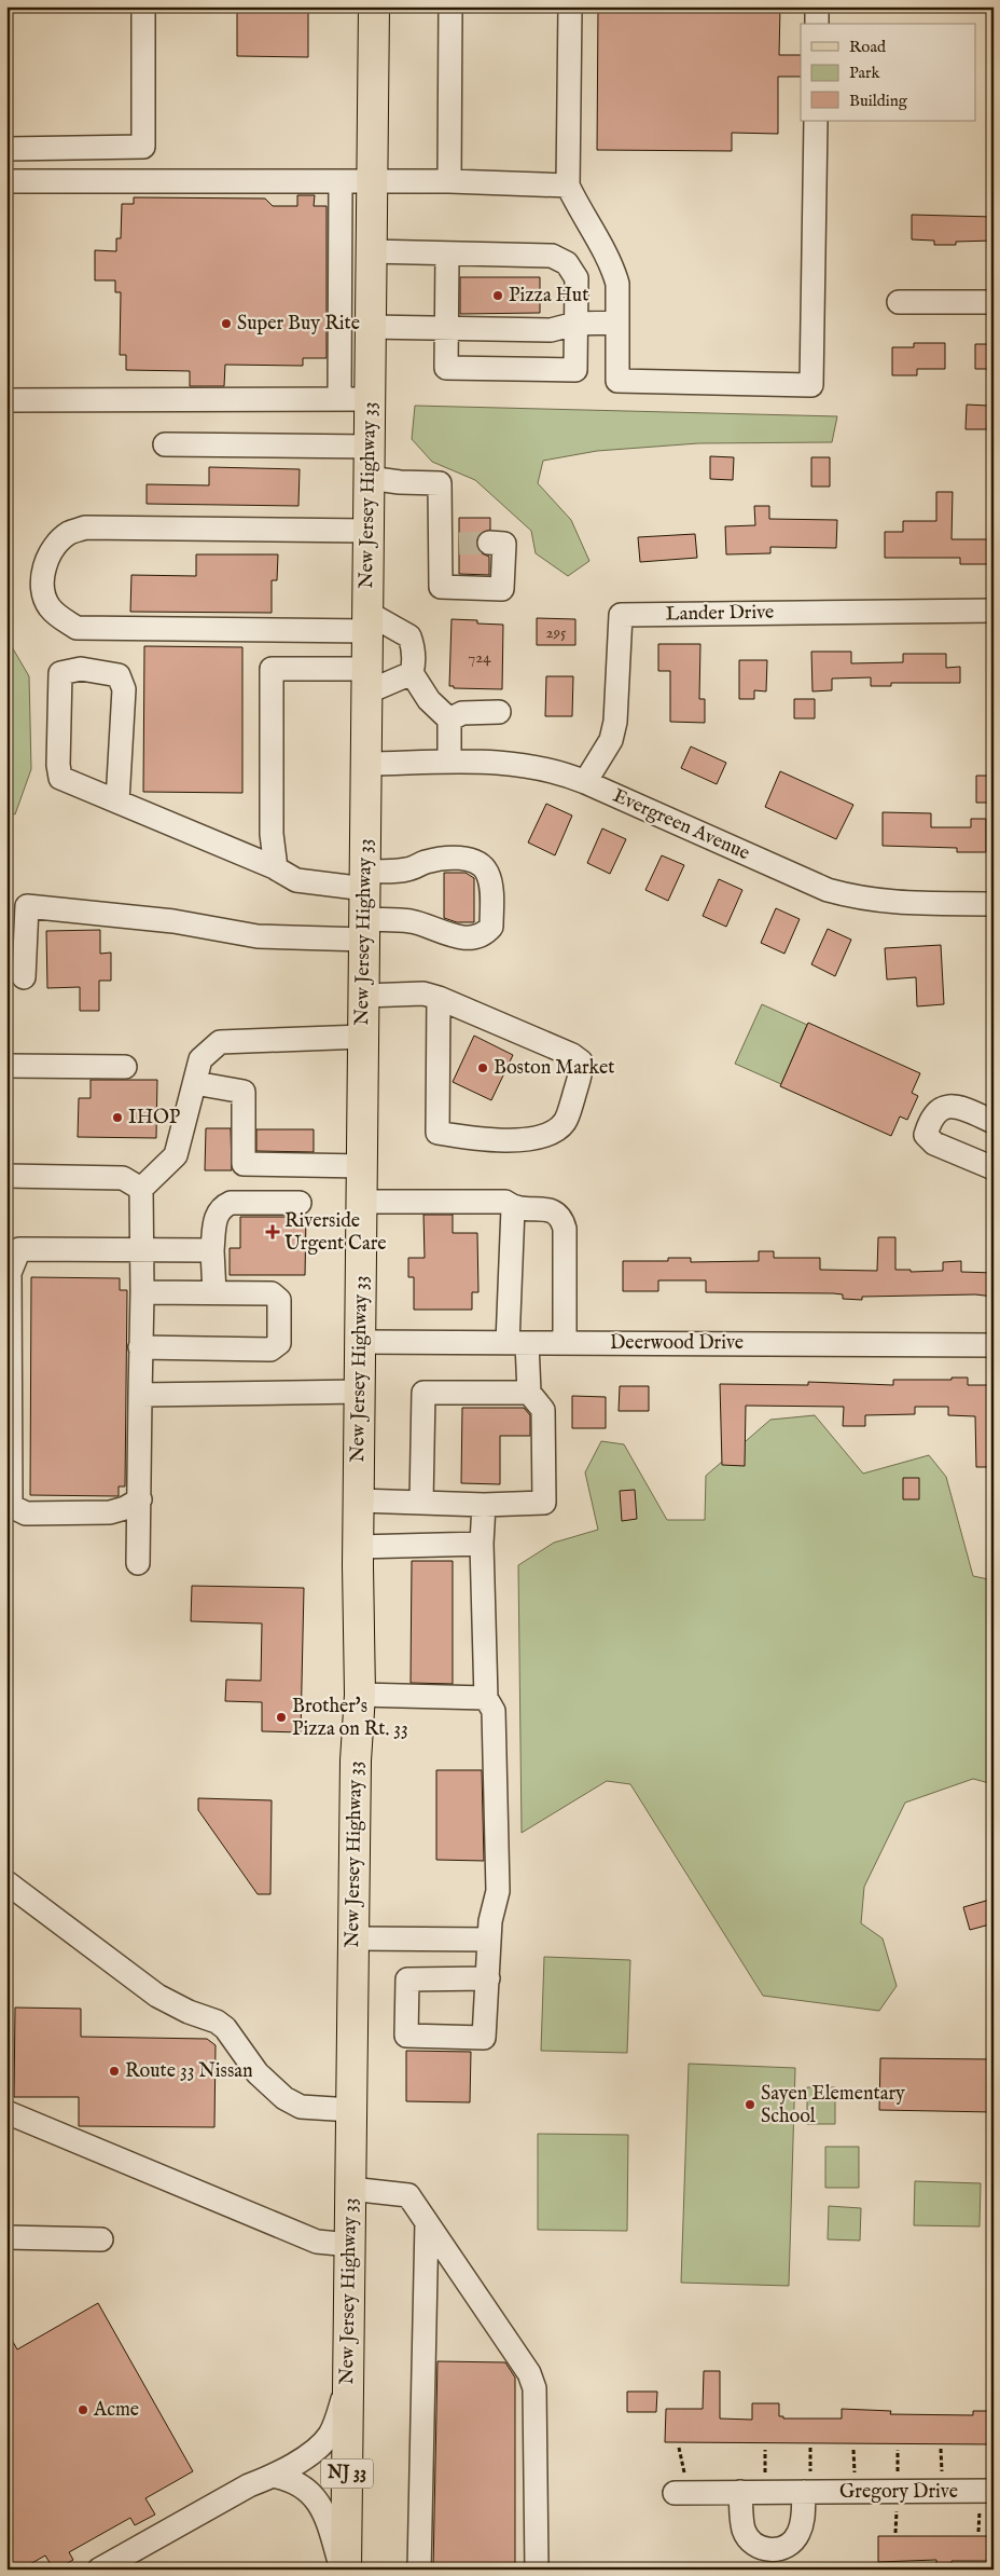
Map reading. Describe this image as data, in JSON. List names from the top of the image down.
{
  "streets": {
    "main road": ["New Jersey Highway 33", "NJ 33"],
    "street": [
      "Lander Drive",
      "Evergreen Avenue",
      "Deerwood Drive",
      "Gregory Drive"
    ]
  },
  "crossings": [
    ["New Jersey Highway 33", "Evergreen Avenue"],
    ["New Jersey Highway 33", "Deerwood Drive"],
    ["Lander Drive", "Evergreen Avenue"]
  ],
  "places": {
    "other": [
      "Pizza Hut",
      "Super Buy Rite",
      "Boston Market",
      "IHOP",
      "Brother's Pizza on Rt. 33",
      "Route 33 Nissan",
      "Sayen Elementary School",
      "Acme"
    ],
    "health": ["Riverside Urgent Care"]
  },
  "house_numbers": ["295", "724"],
  "legend": ["Road", "Park", "Building"]
}
